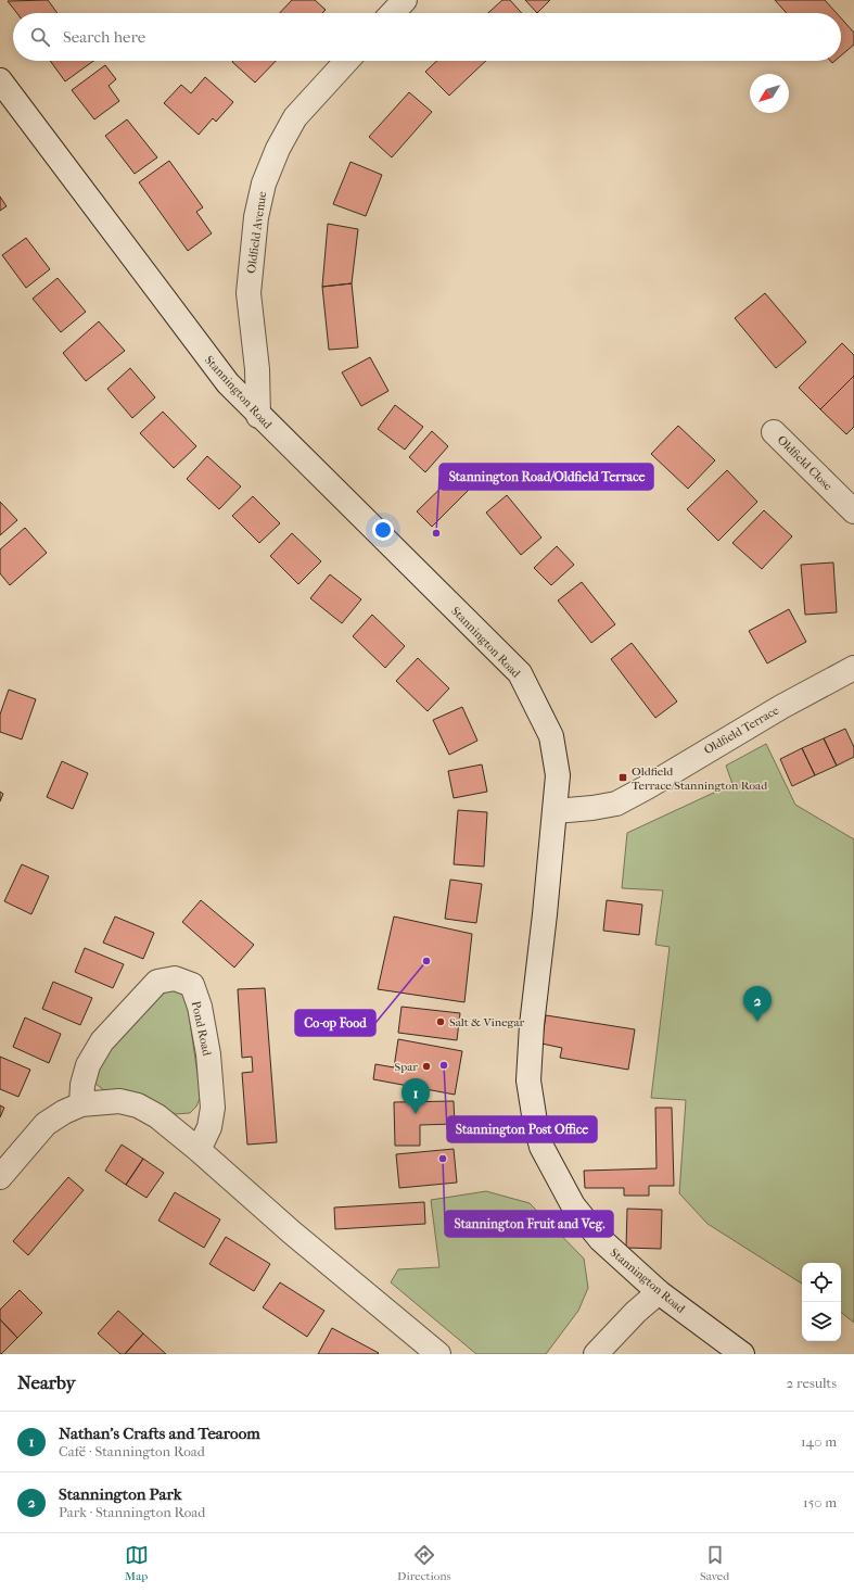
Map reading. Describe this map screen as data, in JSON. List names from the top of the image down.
{
  "streets": {
    "street": [
      "Oldfield Avenue",
      "Stannington Road",
      "Oldfield Close",
      "Oldfield Terrace",
      "Pond Road"
    ]
  },
  "crossings": [
    ["Oldfield Avenue", "Stannington Road"],
    ["Stannington Road", "Oldfield Terrace"]
  ],
  "places": {
    "other": [
      "Stannington Road/Oldfield Terrace",
      "Co-op Food",
      "Salt & Vinegar",
      "Stannington Post Office",
      "Spar",
      "Stannington Fruit and Veg."
    ],
    "transit": ["Oldfield Terrace/Stannington Road"]
  },
  "north": "bottom left",
  "page": {
    "search": "Search here",
    "pins": ["2", "1"],
    "heading": ["Nearby", "2 results"],
    "list": [
      {
        "mark": "1",
        "name": "Nathan's Crafts and Tearoom",
        "note": "Café · Stannington Road",
        "value": "140 m"
      },
      {
        "mark": "2",
        "name": "Stannington Park",
        "note": "Park · Stannington Road",
        "value": "150 m"
      }
    ],
    "nav": ["Map", "Directions", "Saved"]
  }
}
